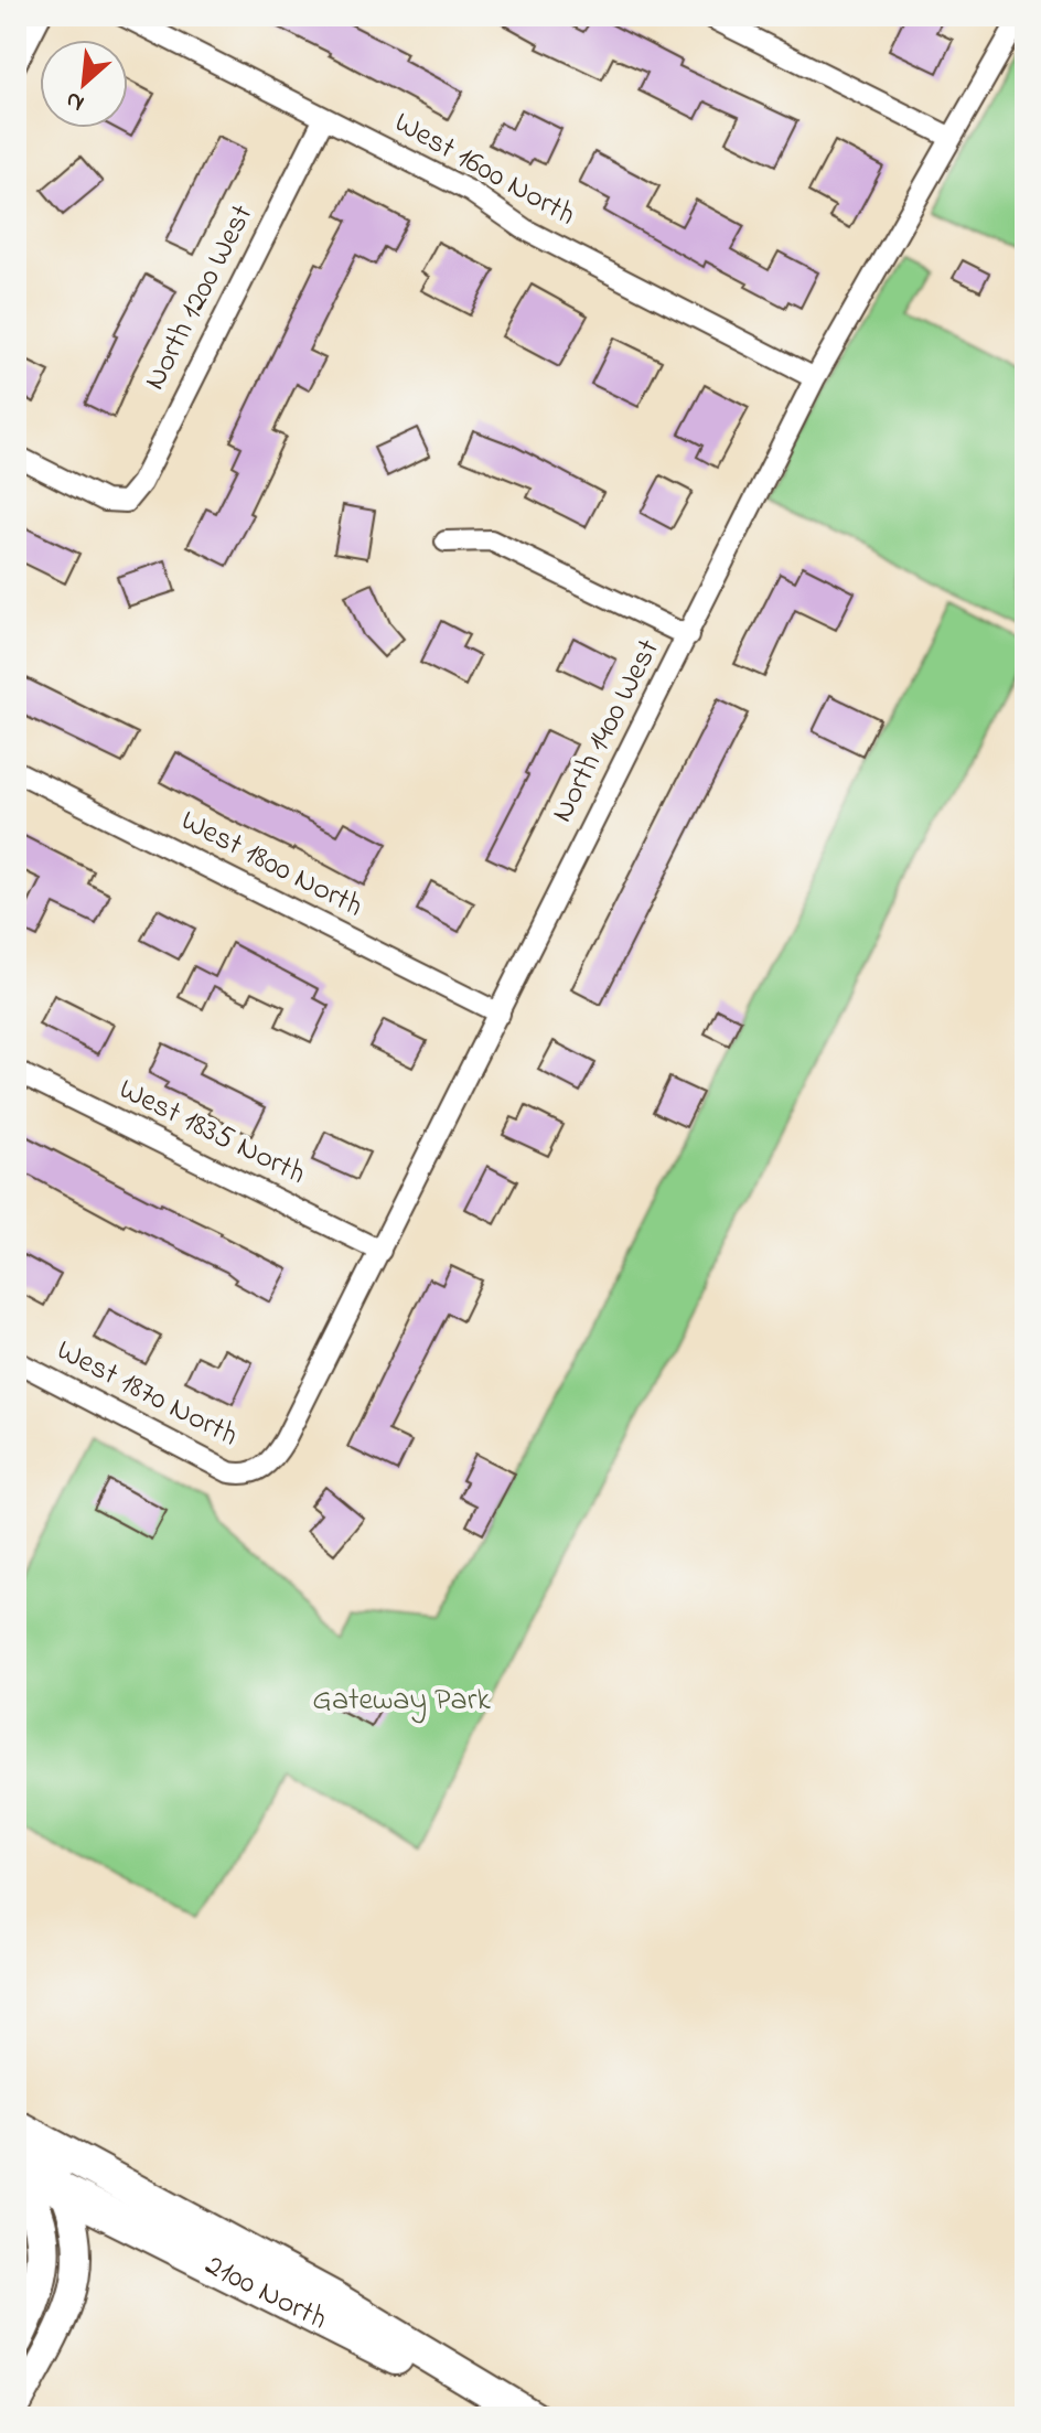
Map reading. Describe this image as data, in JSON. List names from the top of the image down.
{
  "streets": {
    "highway": ["2100 North"],
    "street": [
      "West 1600 North",
      "North 1200 West",
      "North 1400 West",
      "West 1800 North",
      "West 1835 North",
      "West 1870 North"
    ]
  },
  "crossings": [
    ["West 1600 North", "North 1200 West"],
    ["West 1600 North", "North 1400 West"],
    ["North 1400 West", "West 1800 North"],
    ["North 1400 West", "West 1835 North"],
    ["North 1400 West", "West 1870 North"]
  ],
  "parks": ["Gateway Park"],
  "north": "bottom left"
}
